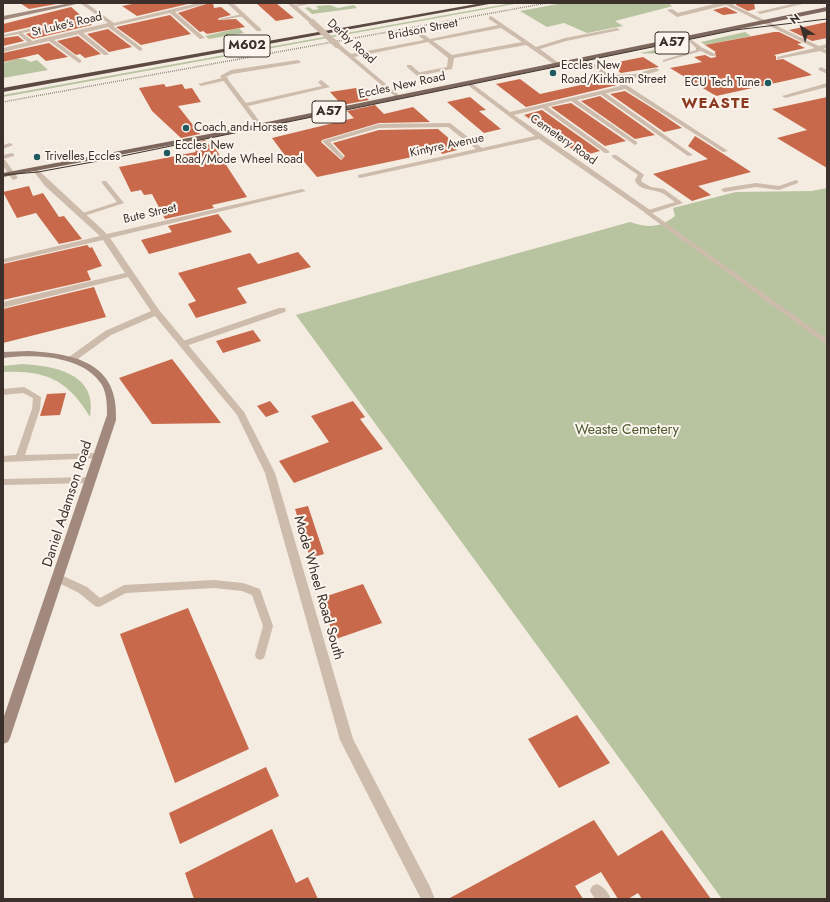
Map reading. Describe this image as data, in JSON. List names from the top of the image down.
{
  "streets": {
    "highway": ["M602"],
    "main road": ["A57", "Eccles New Road"],
    "street": [
      "St Luke's Road",
      "Bridson Street",
      "Derby Road",
      "Cemetery Road",
      "Kintyre Avenue",
      "Bute Street",
      "Daniel Adamson Road",
      "Mode Wheel Road South"
    ]
  },
  "crossings": [
    ["Bridson Street", "Derby Road"],
    ["Derby Road", "Eccles New Road"],
    ["Eccles New Road", "Cemetery Road"],
    ["Eccles New Road", "Mode Wheel Road South"],
    ["Cemetery Road", "Kintyre Avenue"],
    ["Bute Street", "Mode Wheel Road South"]
  ],
  "districts": ["WEASTE"],
  "parks": ["Weaste Cemetery"],
  "places": [
    "Eccles New Road/Kirkham Street",
    "ECU Tech Tune",
    "Coach and Horses",
    "Eccles New Road/Mode Wheel Road",
    "Trivelles Eccles"
  ],
  "north": "top left"
}
